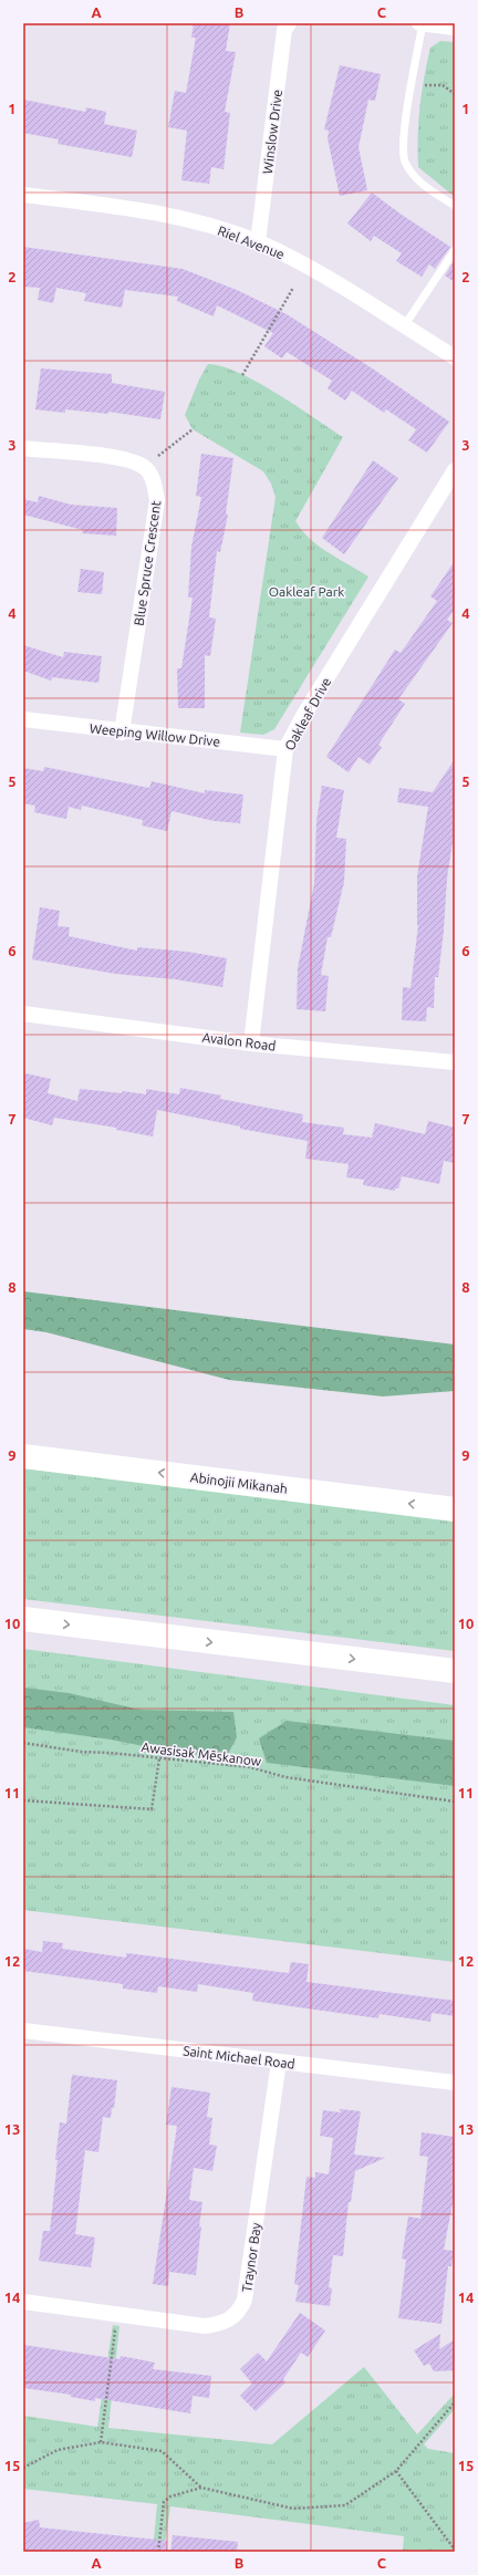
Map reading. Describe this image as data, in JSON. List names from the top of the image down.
{
  "streets": {
    "main road": ["Abinojii Mikanah"],
    "street": [
      "Winslow Drive",
      "Riel Avenue",
      "Blue Spruce Crescent",
      "Oakleaf Drive",
      "Weeping Willow Drive",
      "Avalon Road",
      "Saint Michael Road",
      "Traynor Bay"
    ],
    "path": ["Awasisak Mēskanow"]
  },
  "crossings": [
    ["Winslow Drive", "Riel Avenue"],
    ["Blue Spruce Crescent", "Weeping Willow Drive"],
    ["Oakleaf Drive", "Weeping Willow Drive"],
    ["Oakleaf Drive", "Avalon Road"],
    ["Saint Michael Road", "Traynor Bay"]
  ],
  "parks": ["Oakleaf Park"],
  "grid": {
    "columns": ["A", "B", "C"],
    "rows": [
      "1",
      "2",
      "3",
      "4",
      "5",
      "6",
      "7",
      "8",
      "9",
      "10",
      "11",
      "12",
      "13",
      "14",
      "15"
    ]
  }
}
